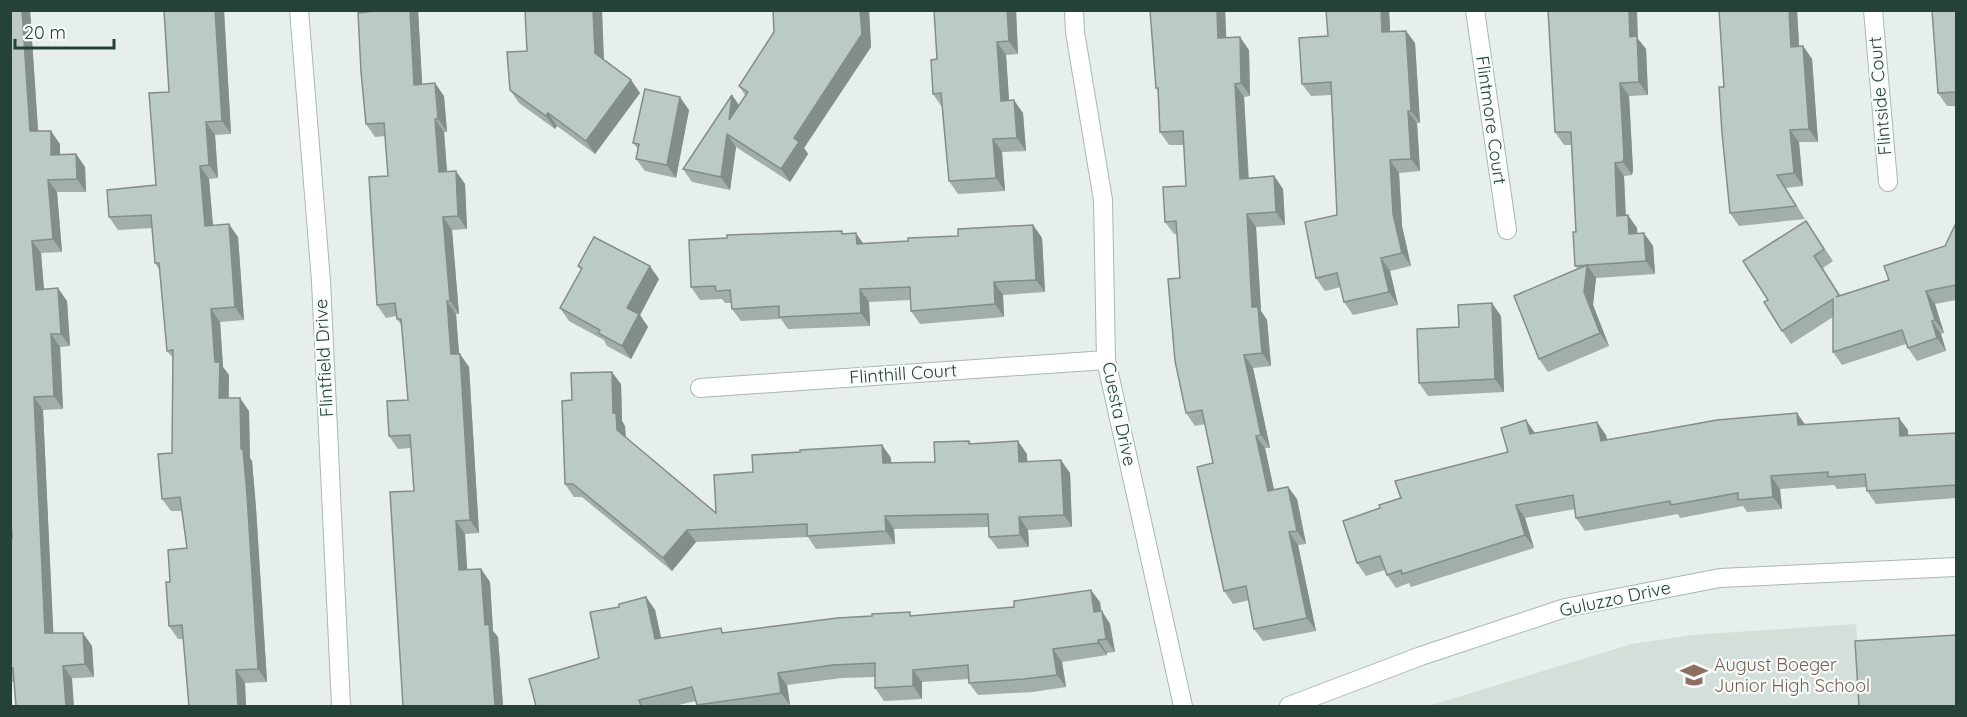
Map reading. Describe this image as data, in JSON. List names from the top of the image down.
{
  "streets": {
    "street": [
      "Flintside Court",
      "Flintmore Court",
      "Flintfield Drive",
      "Flinthill Court",
      "Cuesta Drive",
      "Guluzzo Drive"
    ]
  },
  "crossings": [
    ["Flinthill Court", "Cuesta Drive"]
  ],
  "places": {
    "school or university": ["August Boeger Junior High School"]
  },
  "scale_bar": "20 m"
}
